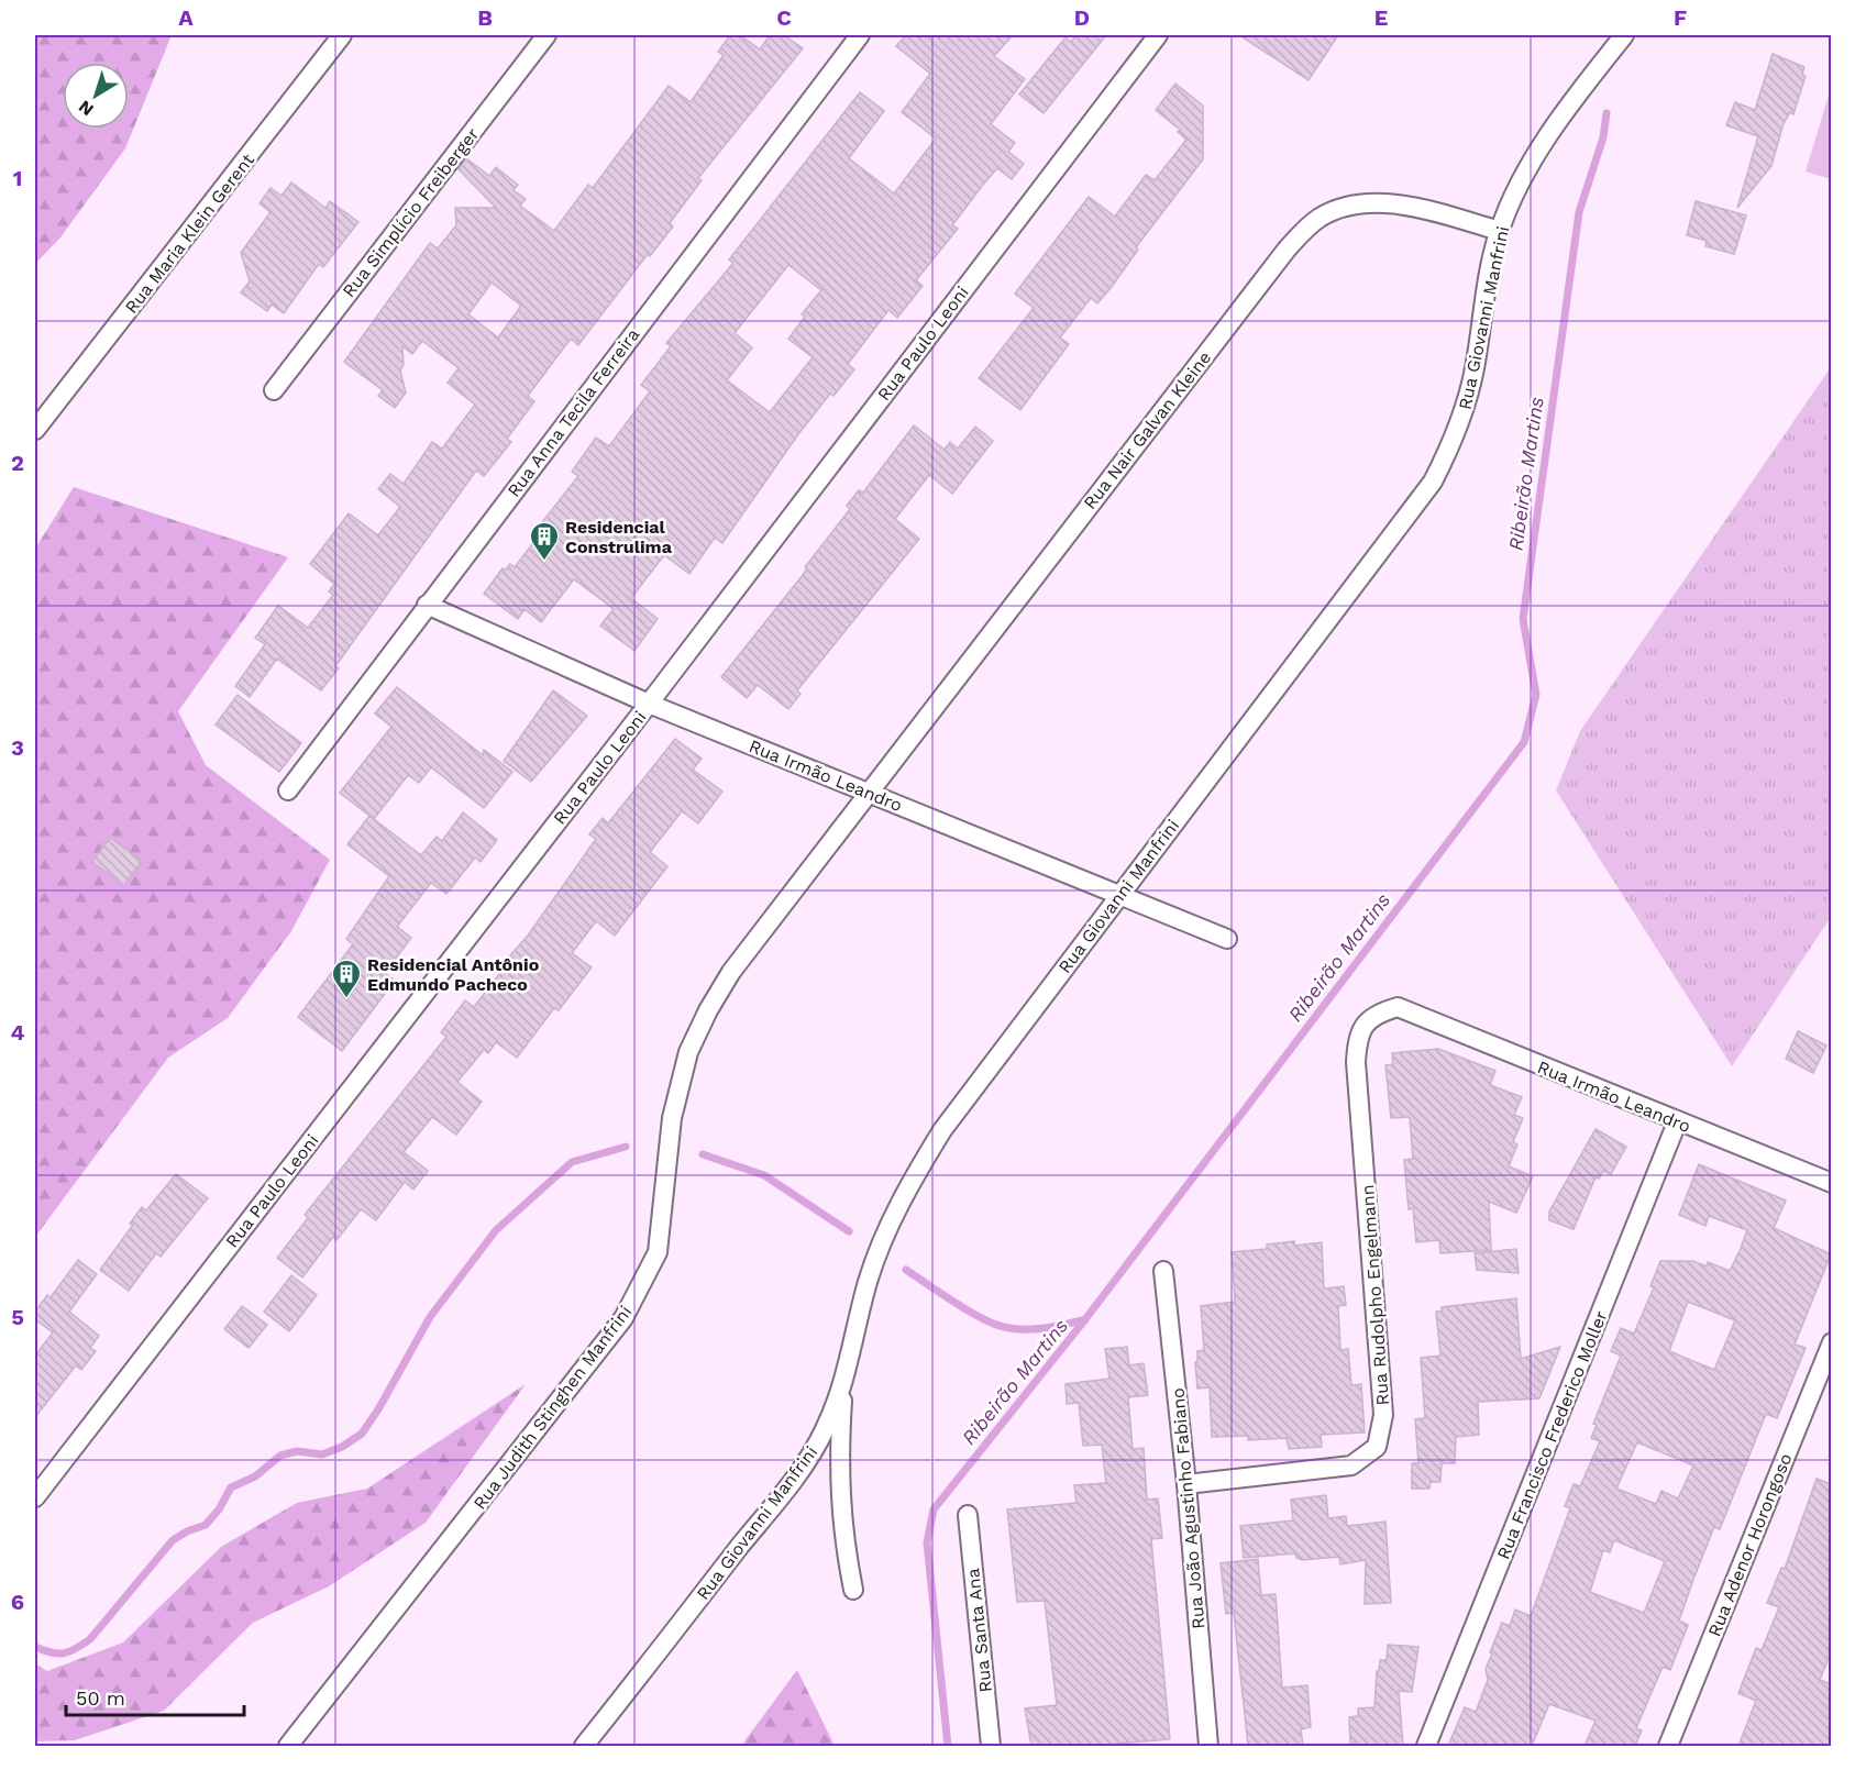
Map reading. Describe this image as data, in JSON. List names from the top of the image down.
{
  "streets": {
    "street": [
      "Rua Simplício Freiberger",
      "Rua Maria Klein Gerent",
      "Rua Giovanni Manfrini",
      "Rua Paulo Leoni",
      "Rua Anna Tecila Ferreira",
      "Rua Nair Galvan Kleine",
      "Rua Irmão Leandro",
      "Rua Rudolpho Engelmann",
      "Rua Judith Stinghen Manfrini",
      "Rua Francisco Frederico Moller",
      "Rua João Agustinho Fabiano",
      "Rua Adenor Horongoso",
      "Rua Santa Ana"
    ]
  },
  "crossings": [
    ["Rua Giovanni Manfrini", "Rua Nair Galvan Kleine"],
    ["Rua Giovanni Manfrini", "Rua Irmão Leandro"],
    ["Rua Paulo Leoni", "Rua Irmão Leandro"],
    ["Rua Anna Tecila Ferreira", "Rua Irmão Leandro"],
    ["Rua Nair Galvan Kleine", "Rua Irmão Leandro"],
    ["Rua Nair Galvan Kleine", "Rua Judith Stinghen Manfrini"],
    ["Rua Irmão Leandro", "Rua Rudolpho Engelmann"],
    ["Rua Irmão Leandro", "Rua Judith Stinghen Manfrini"],
    ["Rua Irmão Leandro", "Rua Francisco Frederico Moller"],
    ["Rua Rudolpho Engelmann", "Rua João Agustinho Fabiano"]
  ],
  "water": ["Ribeirão Martins"],
  "places": {
    "building": ["Residencial Construlima", "Residencial Antônio Edmundo Pacheco"]
  },
  "scale_bar": "50 m",
  "north": "bottom left",
  "grid": {
    "columns": [
      "A",
      "B",
      "C",
      "D",
      "E",
      "F"
    ],
    "rows": [
      "1",
      "2",
      "3",
      "4",
      "5",
      "6"
    ]
  }
}
